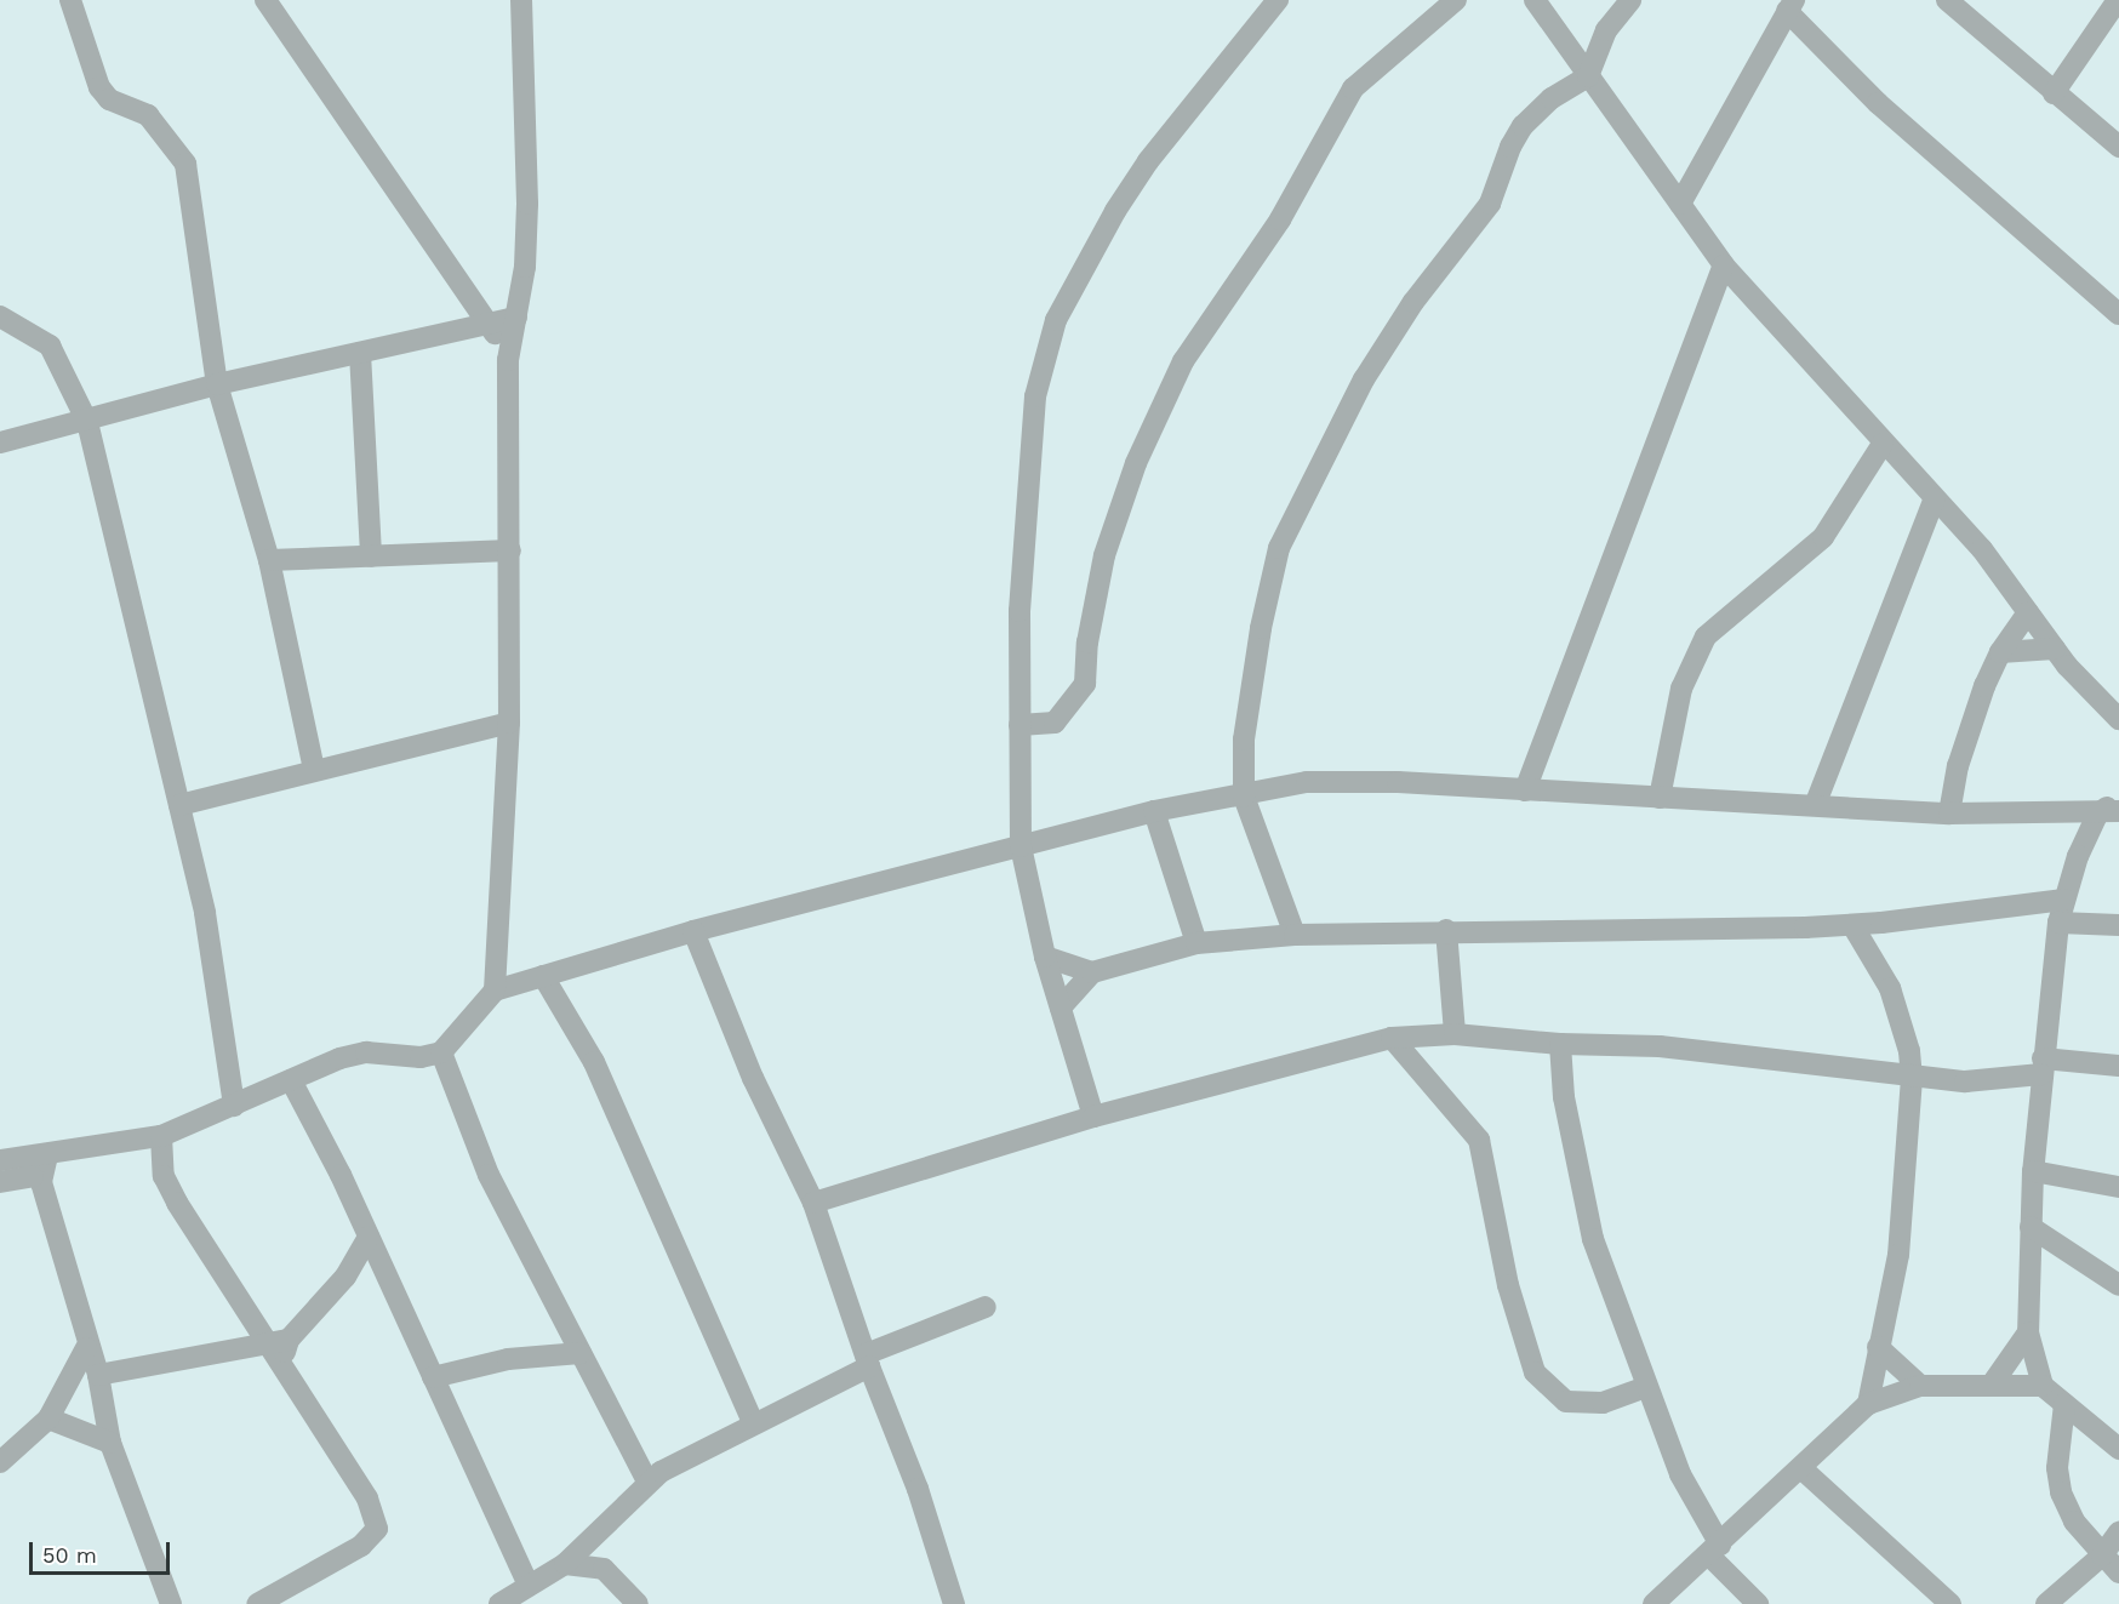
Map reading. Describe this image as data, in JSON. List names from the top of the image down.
{
  "scale_bar": "50 m"
}
